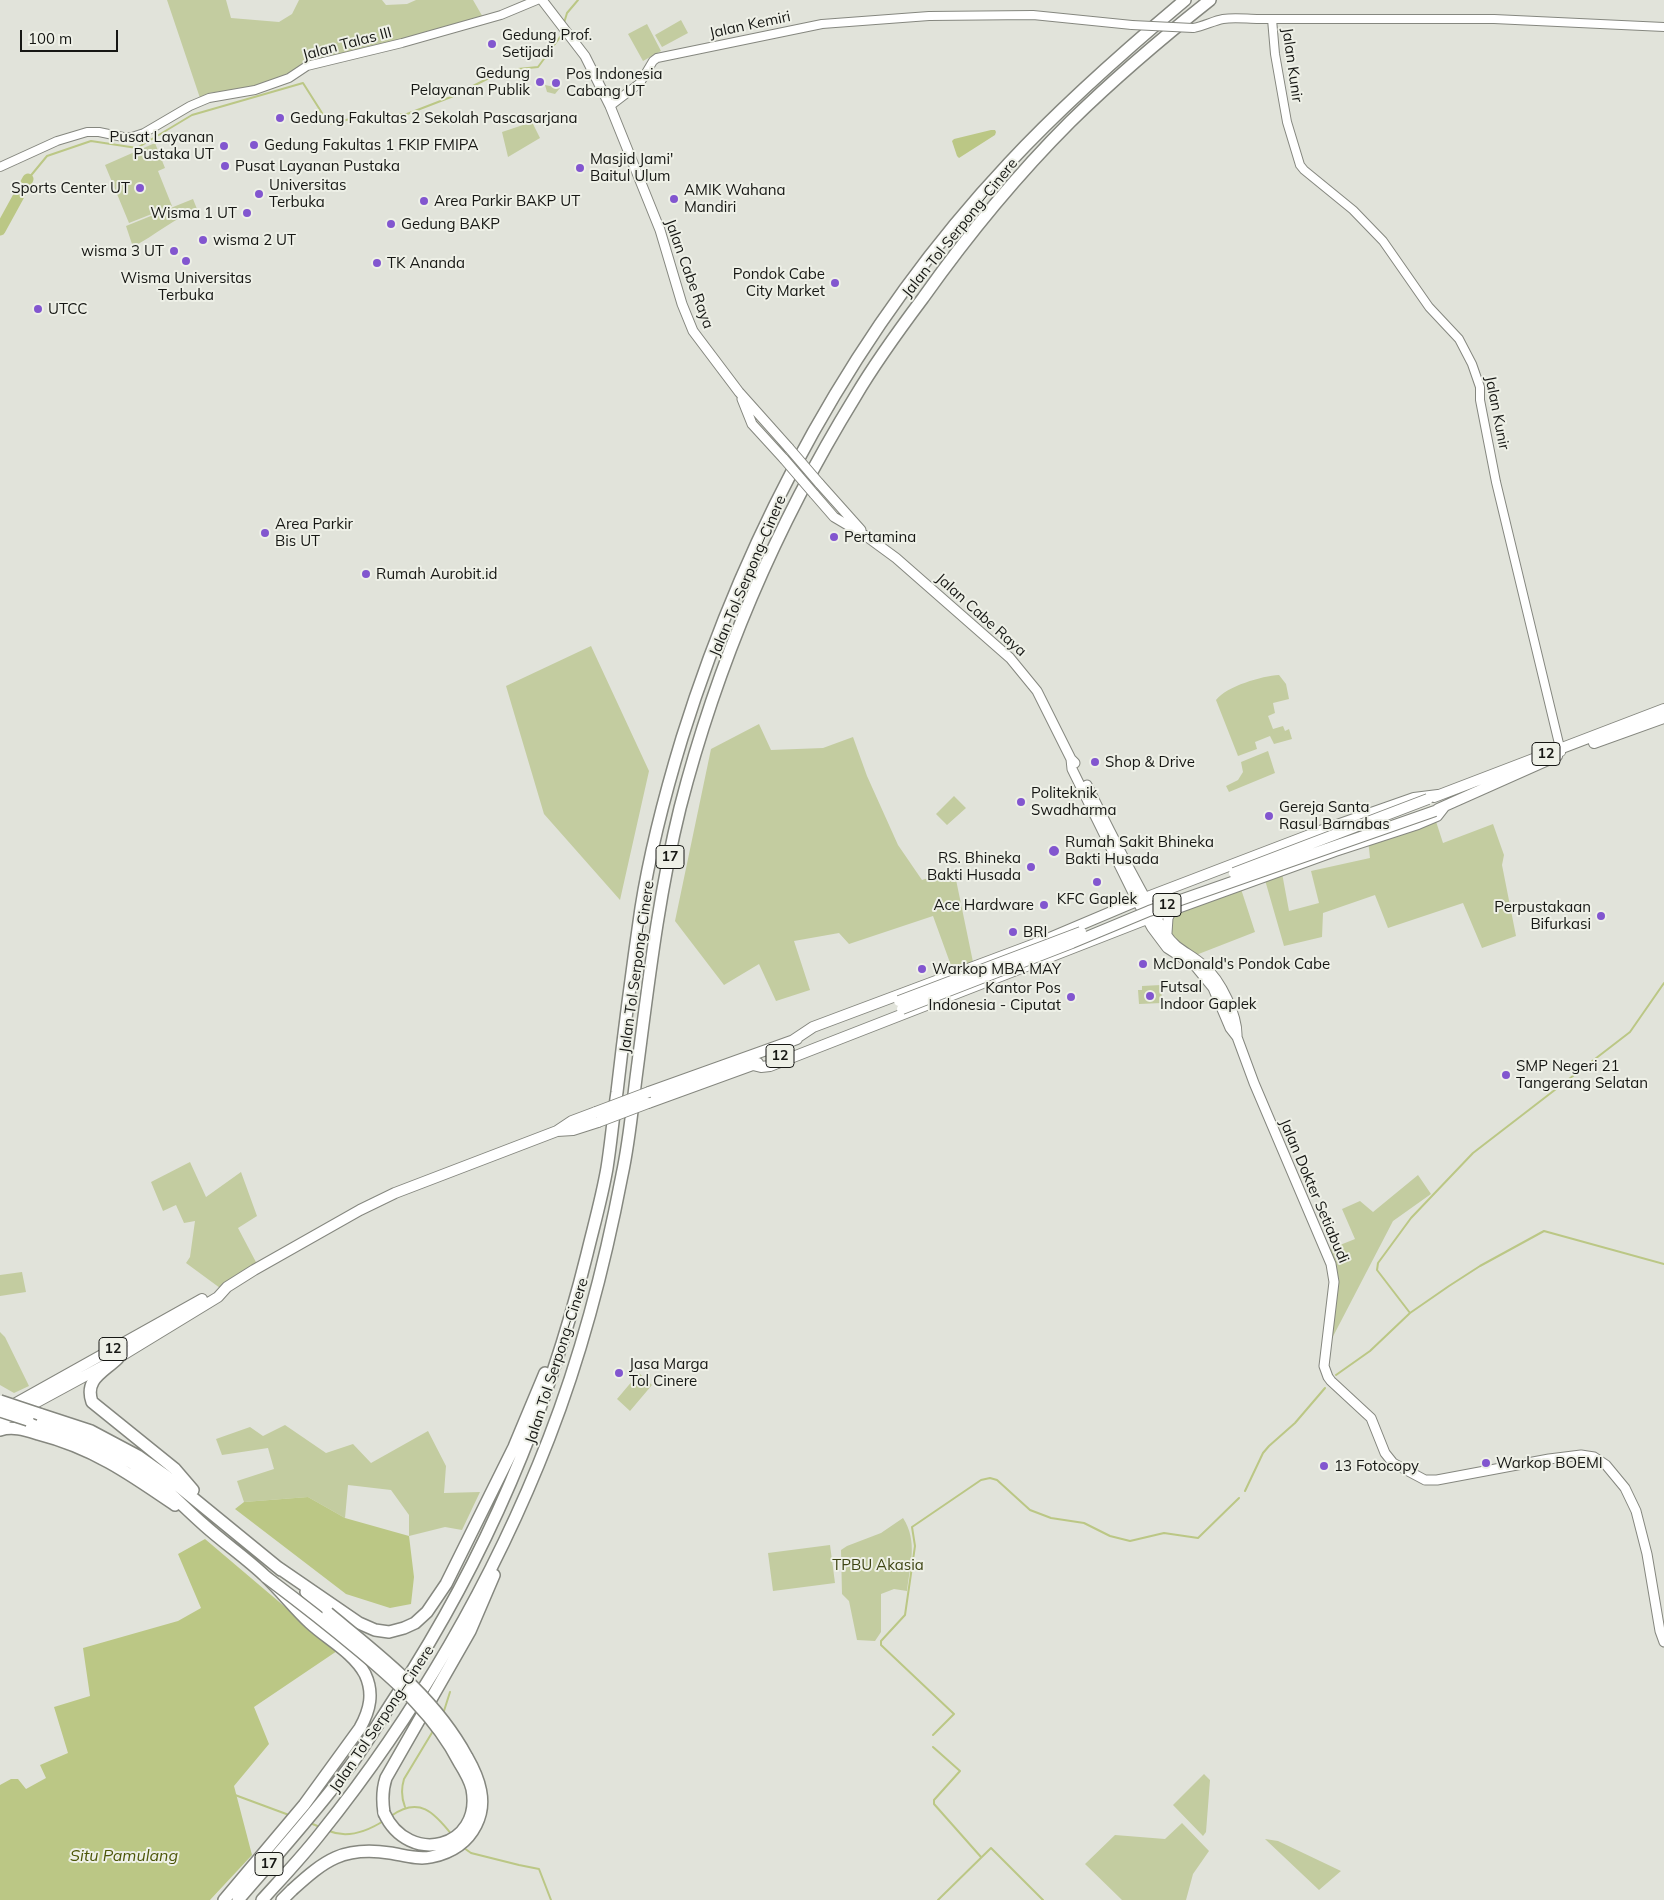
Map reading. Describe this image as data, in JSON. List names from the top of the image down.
{
  "streets": {
    "highway": ["Jalan Tol Serpong–Cinere", "12", "17"],
    "main road": ["Jalan Cabe Raya", "Jalan Dokter Setiabudi"],
    "street": ["Jalan Kemiri", "Jalan Talas III", "Jalan Kunir"]
  },
  "crossings": [
    ["Jalan Kemiri", "Jalan Kunir"],
    ["Jalan Kemiri", "Jalan Cabe Raya"],
    ["Jalan Kunir", "12"],
    ["Jalan Cabe Raya", "Jalan Dokter Setiabudi"]
  ],
  "water": ["Situ Pamulang"],
  "parks": ["TPBU Akasia"],
  "places": [
    "Gedung Prof. Setijadi",
    "Gedung Pelayanan Publik",
    "Pos Indonesia Cabang UT",
    "Gedung Fakultas 2 Sekolah Pascasarjana",
    "Gedung Fakultas 1 FKIP FMIPA",
    "Pusat Layanan Pustaka UT",
    "Pusat Layanan Pustaka",
    "Masjid Jami' Baitul Ulum",
    "Sports Center UT",
    "Universitas Terbuka",
    "AMIK Wahana Mandiri",
    "Area Parkir BAKP UT",
    "Wisma 1 UT",
    "Gedung BAKP",
    "wisma 2 UT",
    "wisma 3 UT",
    "Wisma Universitas Terbuka",
    "TK Ananda",
    "Pondok Cabe City Market",
    "UTCC",
    "Area Parkir Bis UT",
    "Pertamina",
    "Rumah Aurobit.id",
    "Shop & Drive",
    "Politeknik Swadharma",
    "Gereja Santa Rasul Barnabas",
    "Rumah Sakit Bhineka Bakti Husada",
    "RS. Bhineka Bakti Husada",
    "KFC Gaplek",
    "Ace Hardware",
    "Perpustakaan Bifurkasi",
    "BRI",
    "McDonald's Pondok Cabe",
    "Warkop MBA MAY",
    "Futsal Indoor Gaplek",
    "Kantor Pos Indonesia - Ciputat",
    "SMP Negeri 21 Tangerang Selatan",
    "Jasa Marga Tol Cinere",
    "Warkop BOEMI",
    "13 Fotocopy"
  ],
  "scale_bar": "100 m"
}
